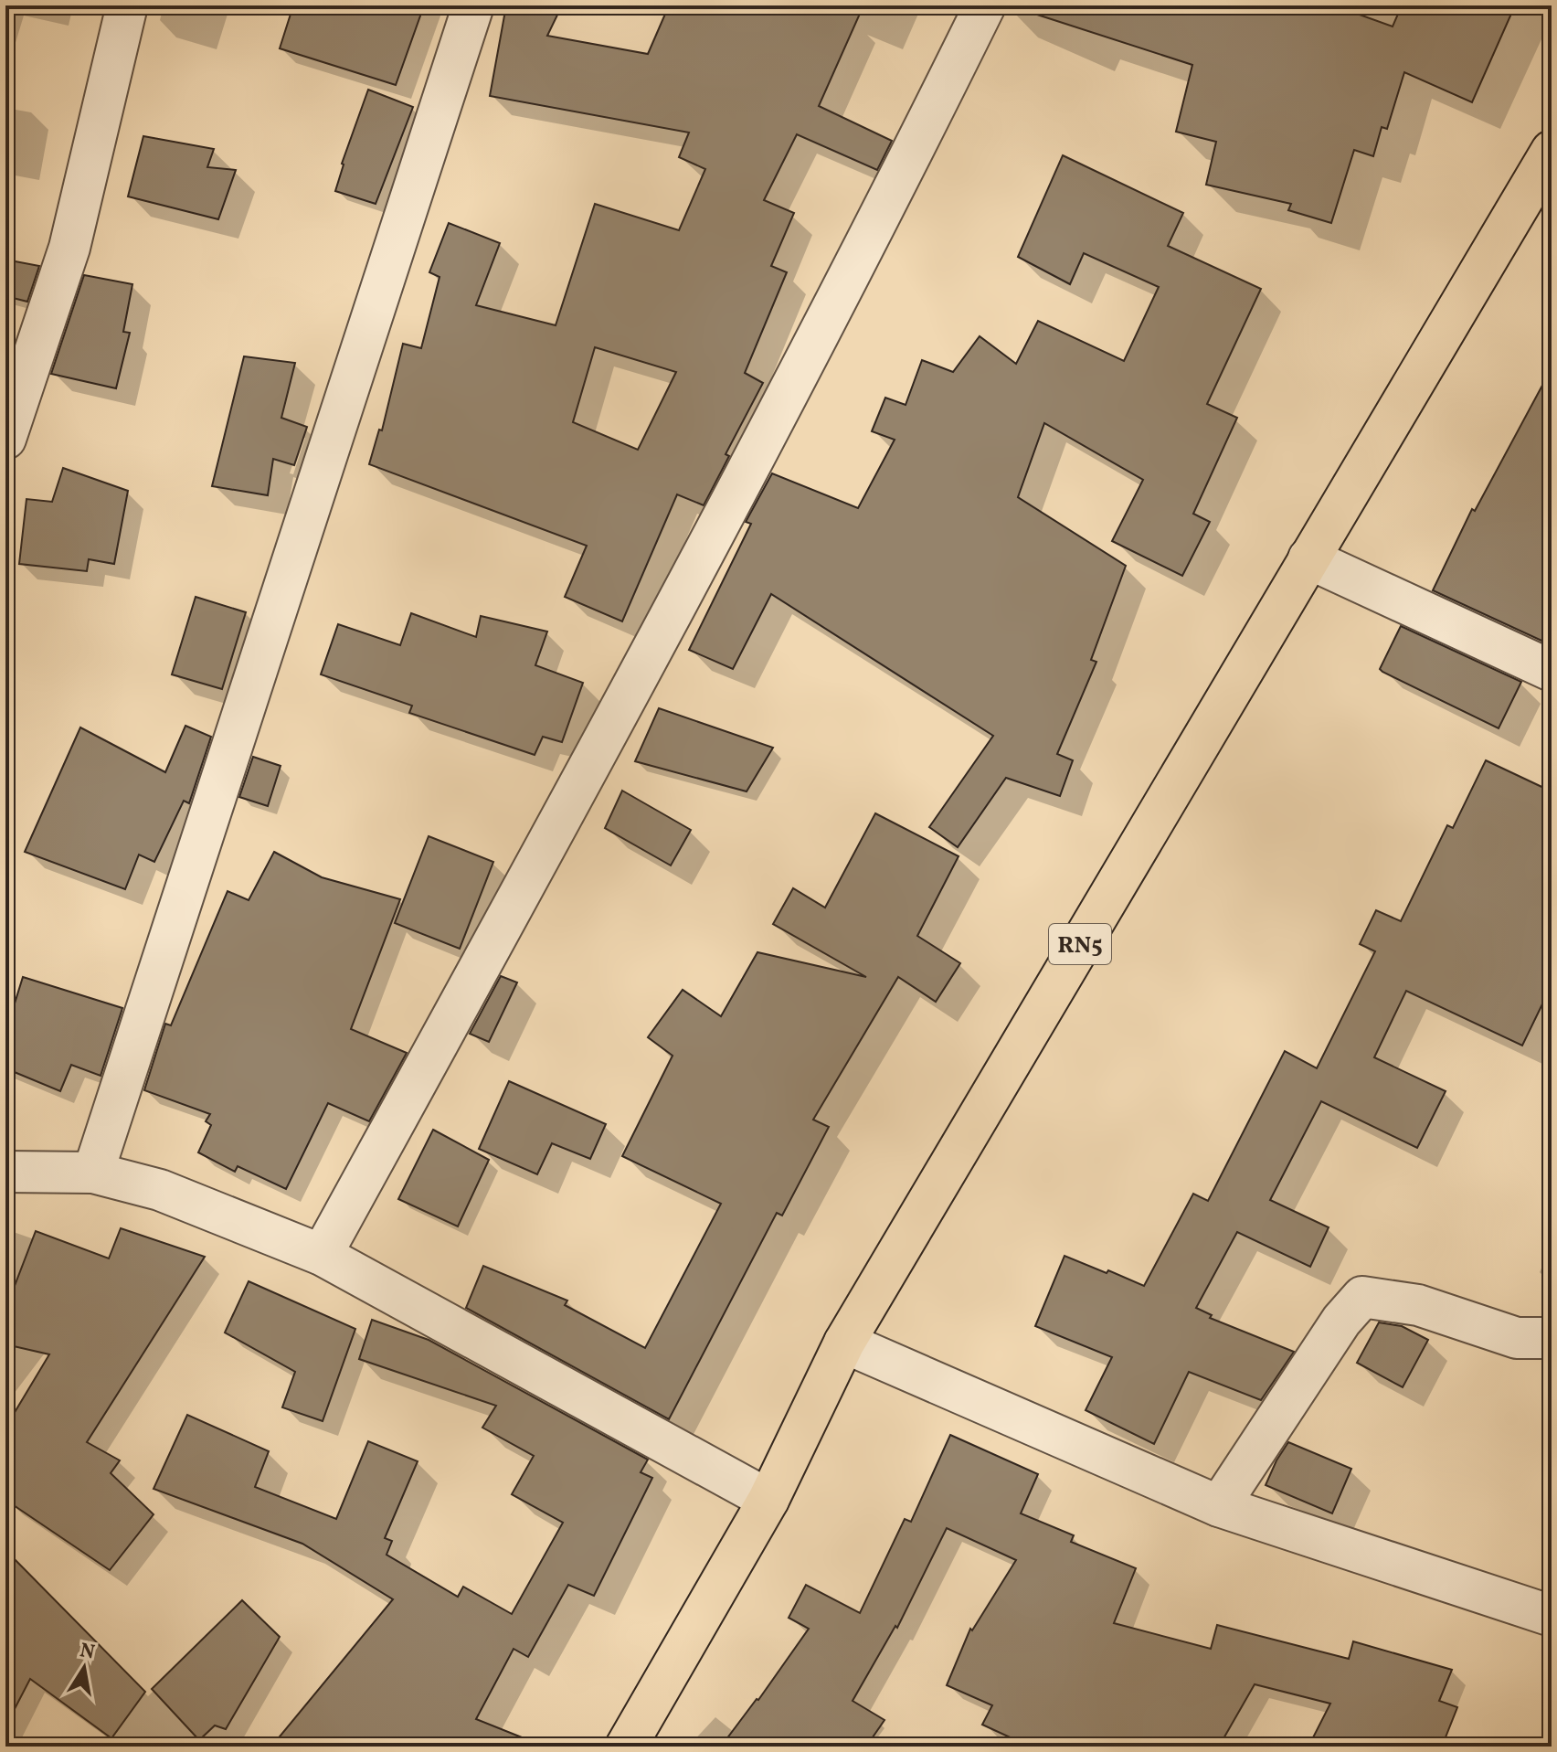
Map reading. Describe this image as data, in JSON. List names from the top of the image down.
{
  "streets": {
    "highway": ["RN5"]
  },
  "north": "top"
}
